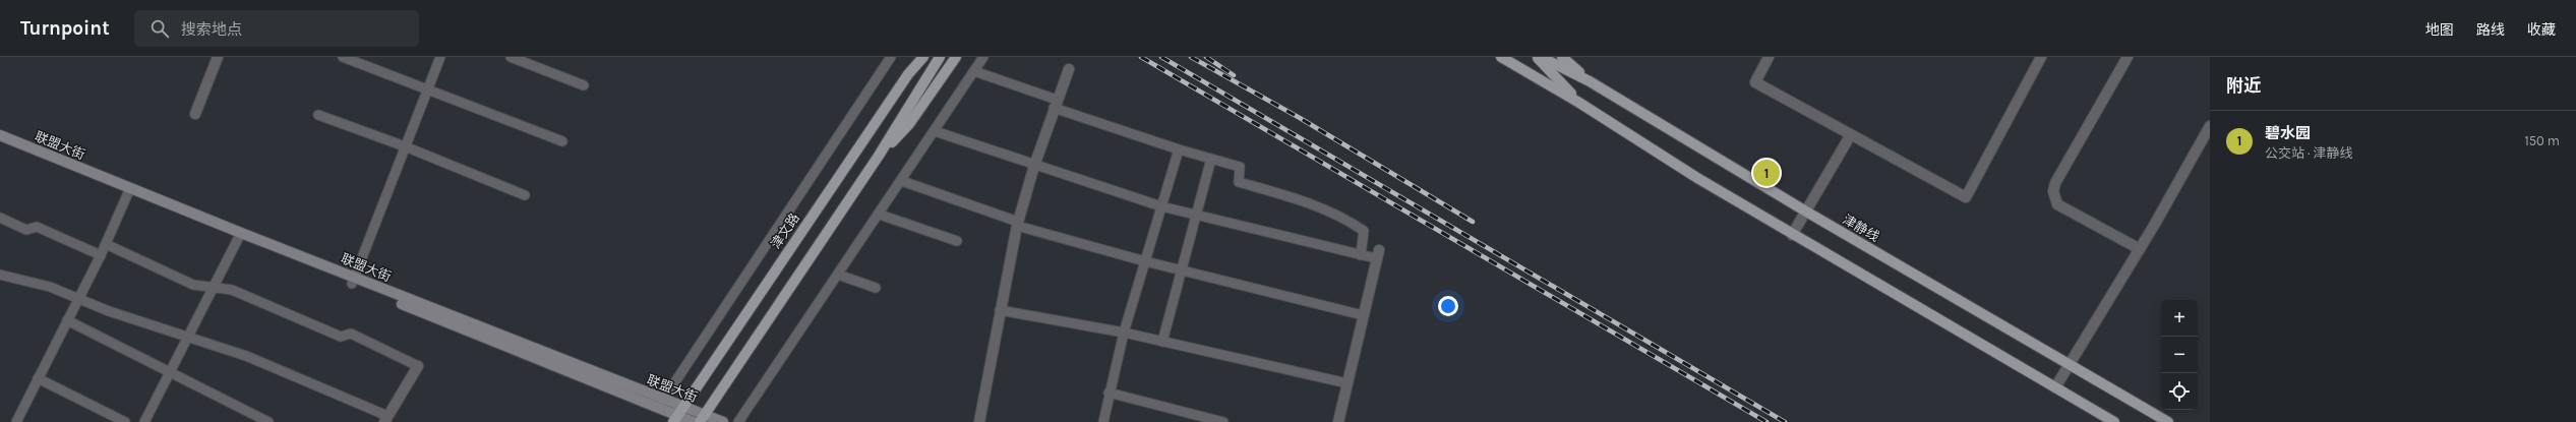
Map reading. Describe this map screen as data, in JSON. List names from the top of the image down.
{
  "streets": {
    "main road": ["联盟大街", "津静线", "津文路"]
  },
  "crossings": [
    ["联盟大街", "津文路"]
  ],
  "page": {
    "header": "Turnpoint",
    "search": "搜索地点",
    "nav": ["地图", "路线", "收藏"],
    "heading": "附近",
    "list": [
      {
        "mark": "1",
        "name": "碧水园",
        "note": "公交站 · 津静线",
        "value": "150 m"
      }
    ],
    "pins": "1",
    "map_buttons": ["+", "−"]
  }
}
